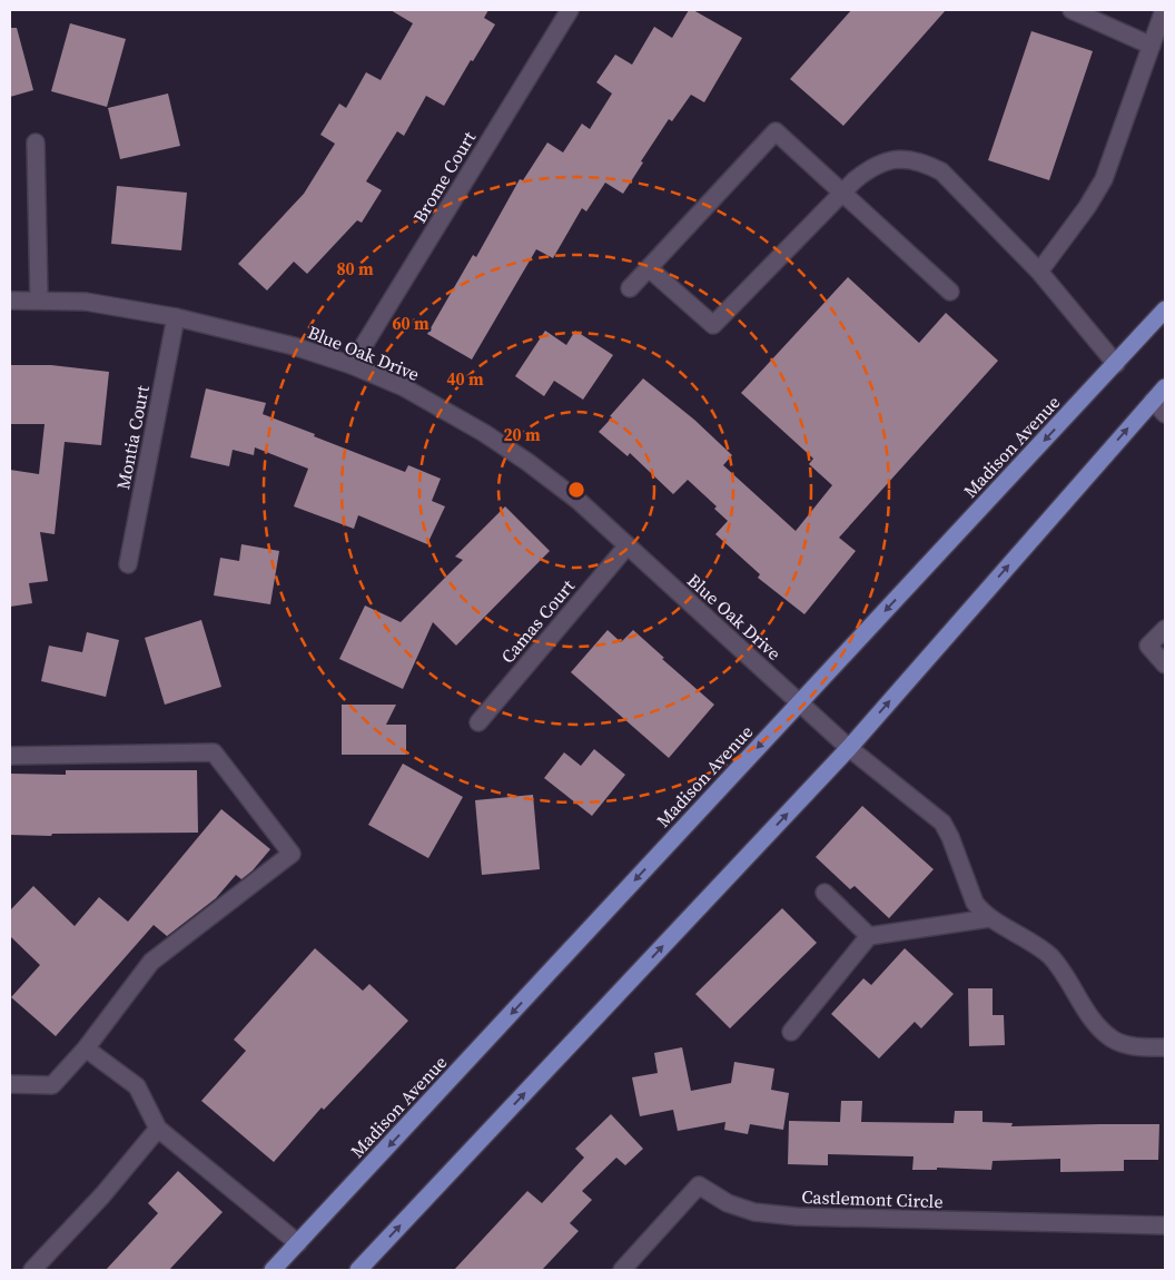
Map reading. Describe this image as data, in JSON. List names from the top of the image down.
{
  "streets": {
    "main road": ["Madison Avenue"],
    "street": [
      "Brome Court",
      "Blue Oak Drive",
      "Montia Court",
      "Camas Court",
      "Castlemont Circle"
    ]
  },
  "crossings": [
    ["Brome Court", "Blue Oak Drive"],
    ["Blue Oak Drive", "Montia Court"],
    ["Blue Oak Drive", "Madison Avenue"],
    ["Blue Oak Drive", "Camas Court"]
  ],
  "rings": [
    "80 m",
    "60 m",
    "40 m",
    "20 m"
  ]
}
